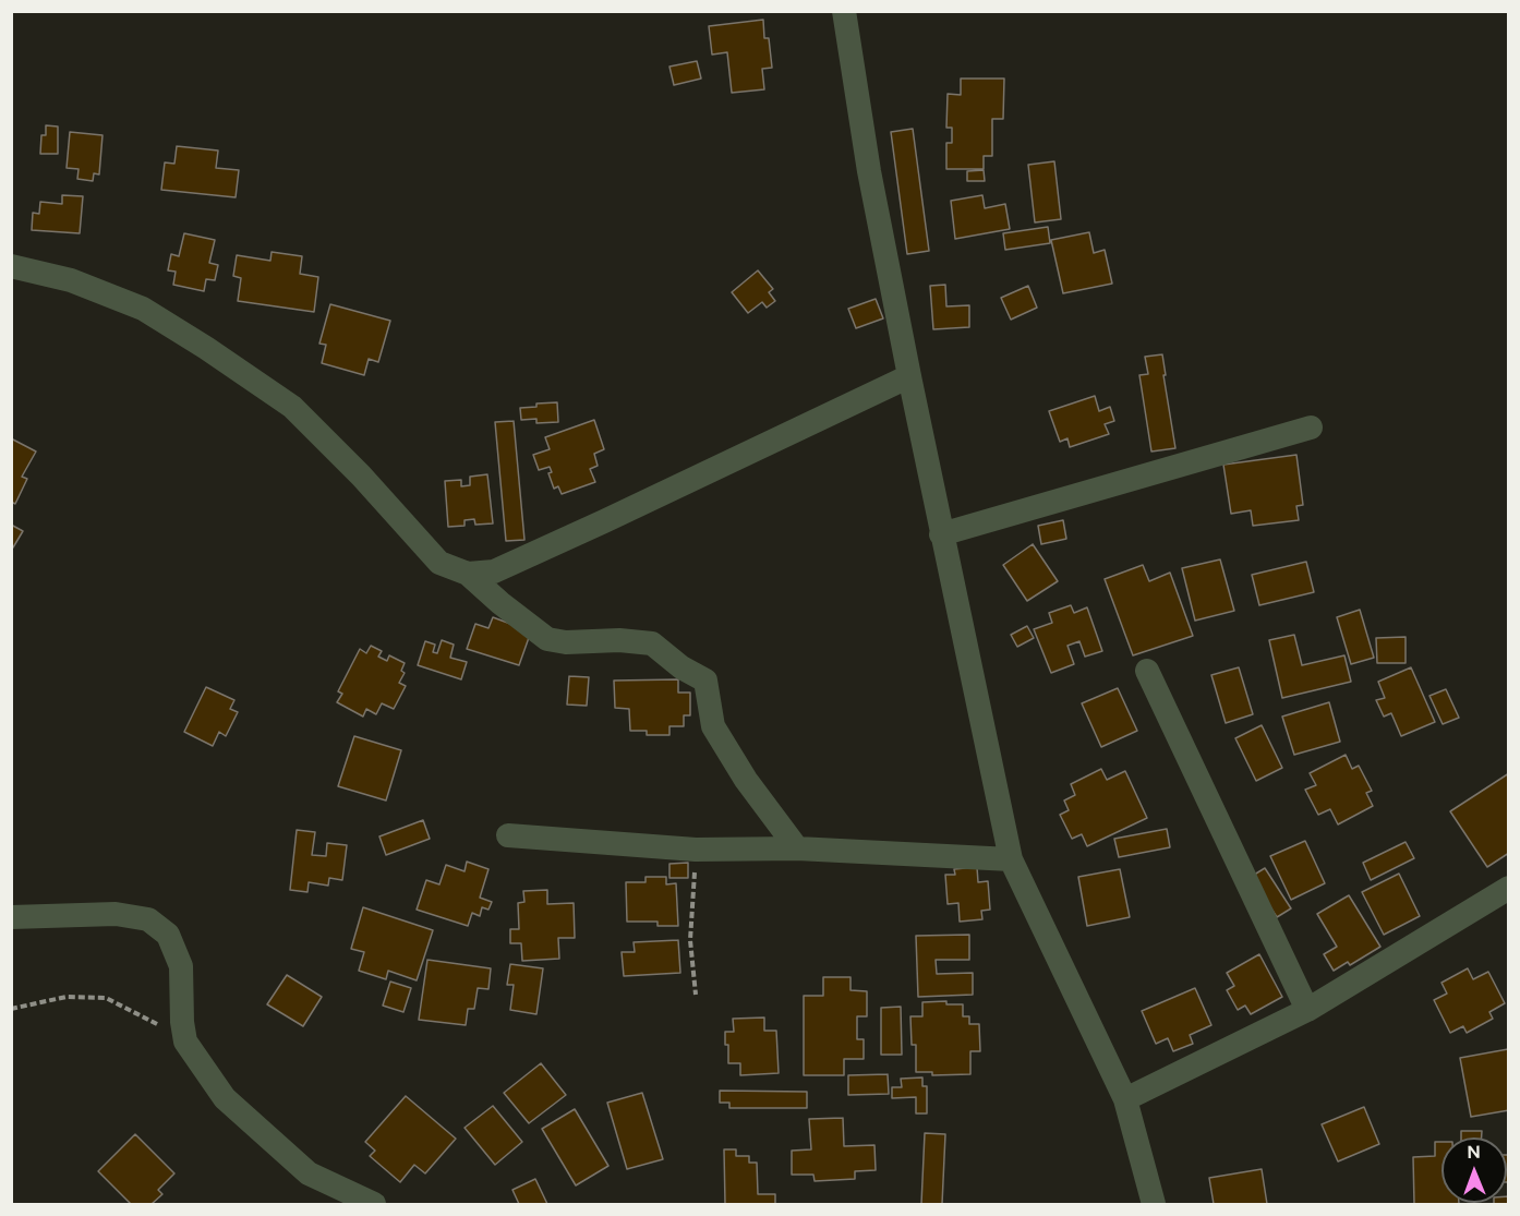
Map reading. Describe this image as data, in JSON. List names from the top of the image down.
{
  "north": "top"
}
